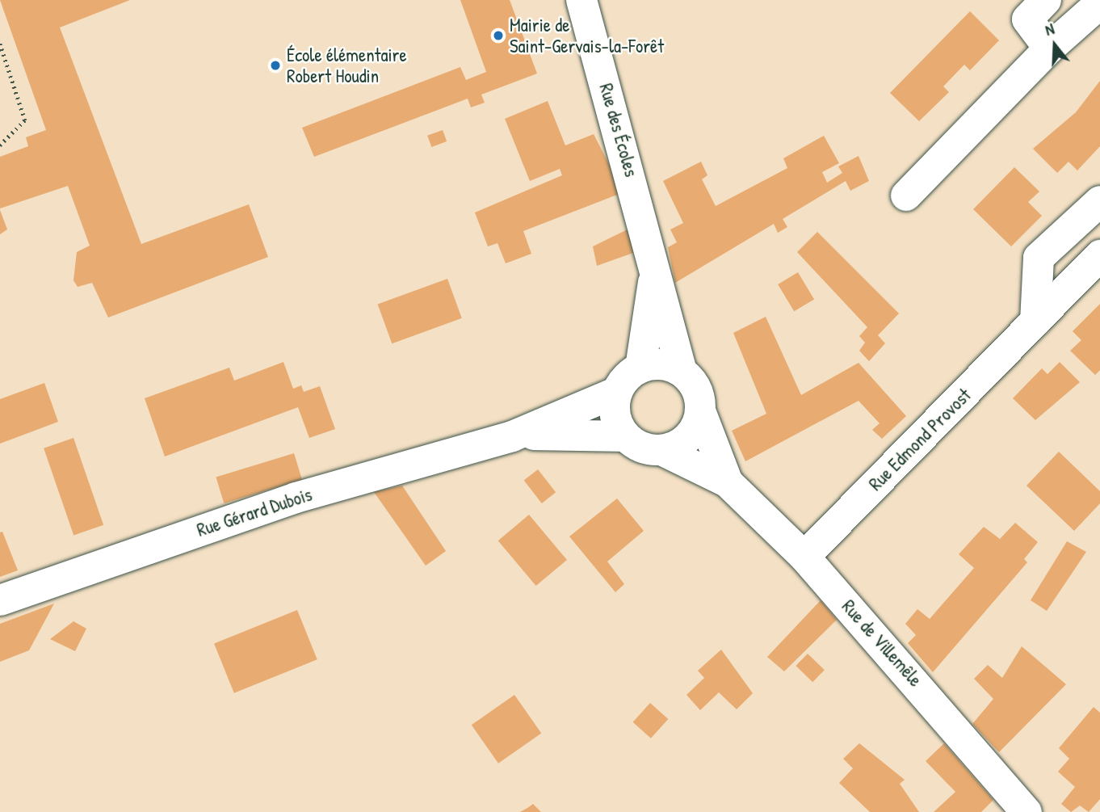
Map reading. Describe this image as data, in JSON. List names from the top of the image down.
{
  "streets": {
    "street": [
      "Rue des Écoles",
      "Rue Edmond Provost",
      "Rue Gérard Dubois",
      "Rue de Villemêle"
    ]
  },
  "crossings": [
    ["Rue des Écoles", "Rue Gérard Dubois"],
    ["Rue des Écoles", "Rue de Villemêle"],
    ["Rue Edmond Provost", "Rue de Villemêle"],
    ["Rue Gérard Dubois", "Rue de Villemêle"]
  ],
  "places": ["Mairie de Saint-Gervais-la-Forêt", "École élémentaire Robert Houdin"],
  "north": "top"
}
